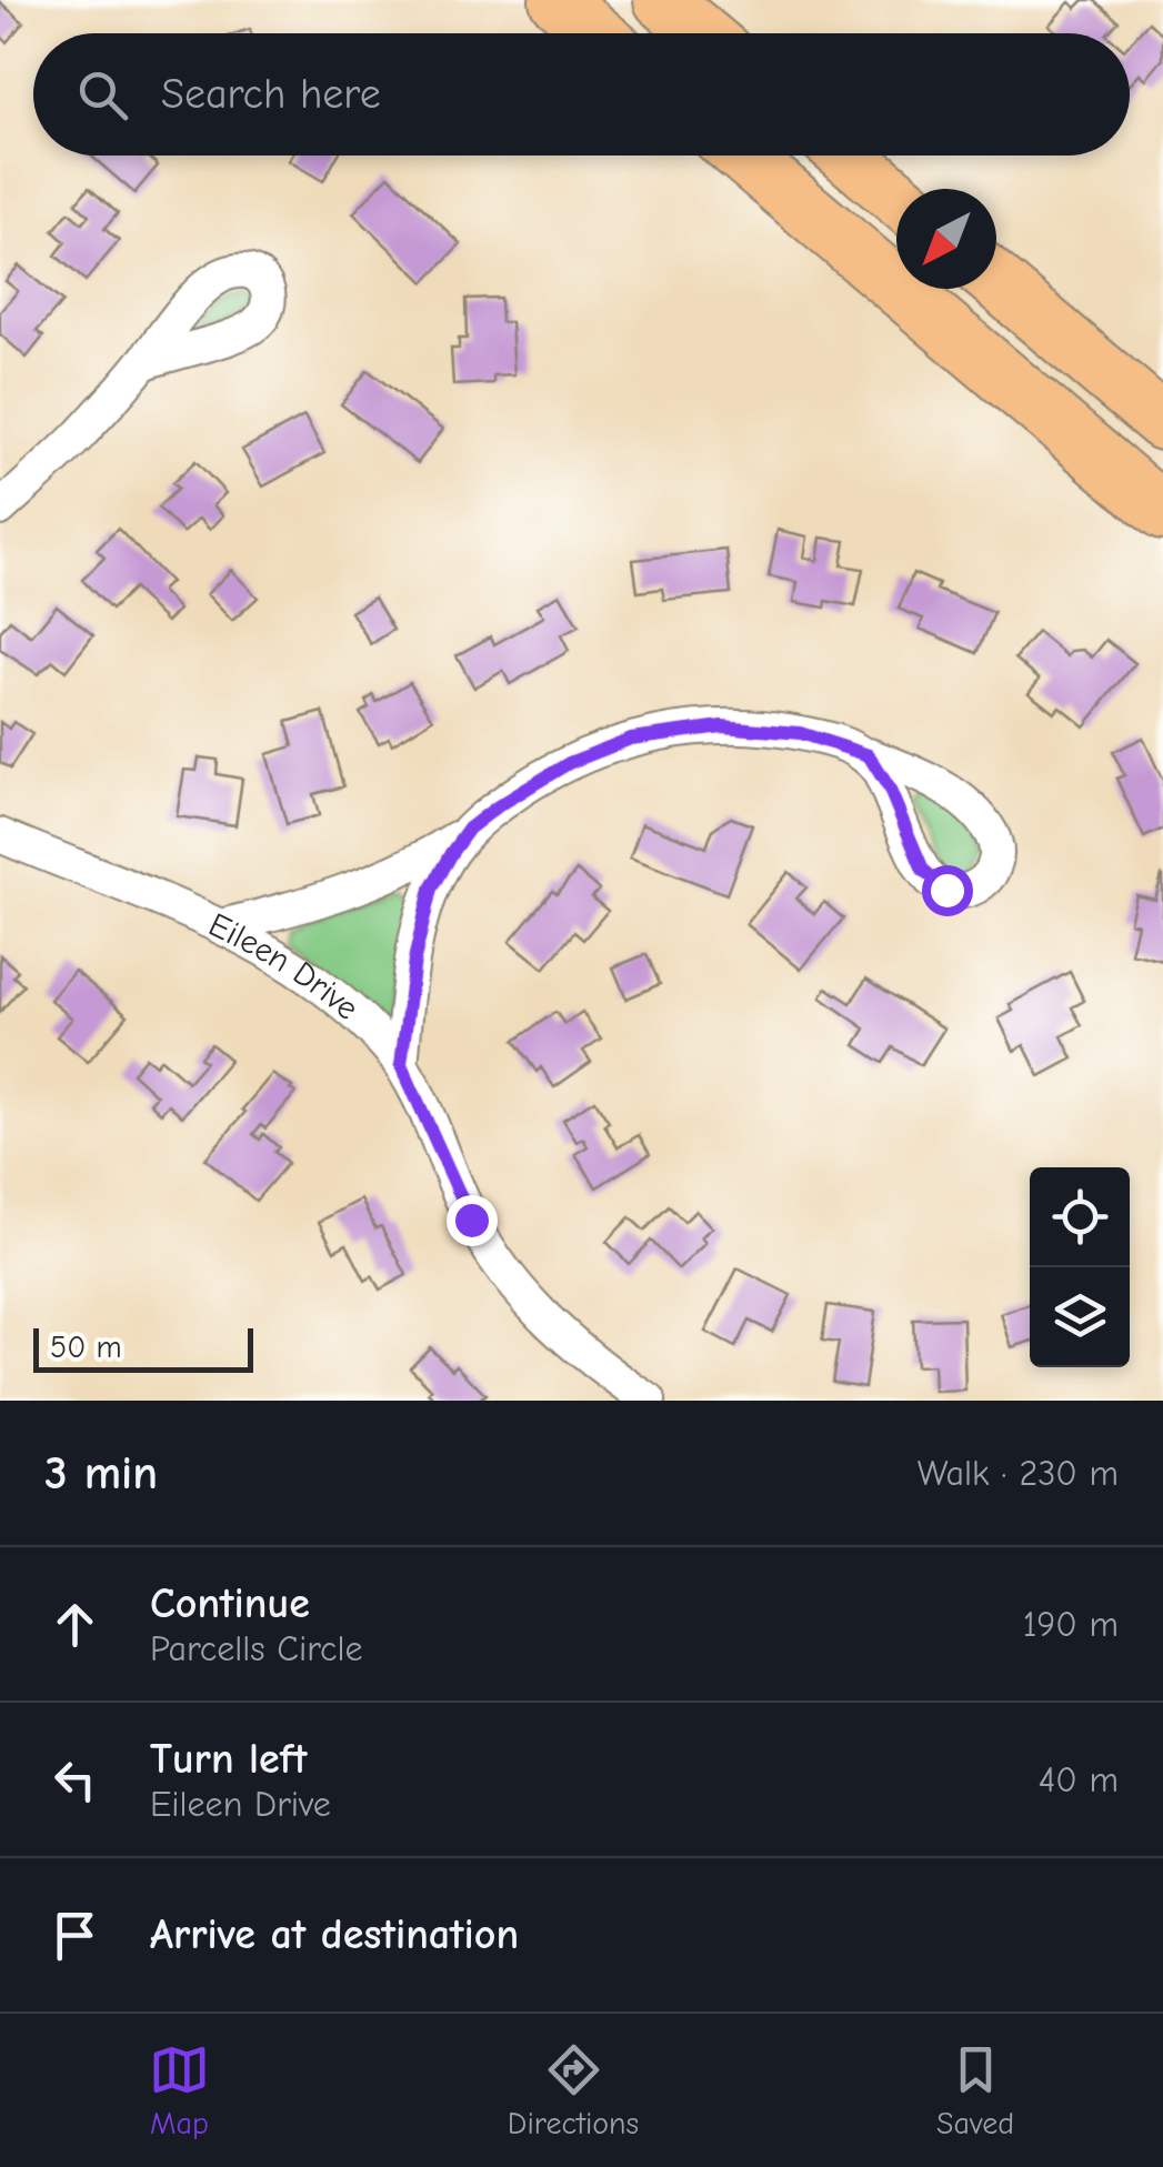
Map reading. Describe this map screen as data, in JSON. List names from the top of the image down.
{
  "streets": {
    "street": ["Eileen Drive"]
  },
  "scale_bar": "50 m",
  "north": "bottom left",
  "page": {
    "search": "Search here",
    "scale": "50 m",
    "heading": ["3 min", "Walk · 230 m"],
    "list": [
      ["Continue", "Parcells Circle", "190 m"],
      ["Turn left", "Eileen Drive", "40 m"],
      "Arrive at destination"
    ],
    "nav": ["Map", "Directions", "Saved"]
  }
}
